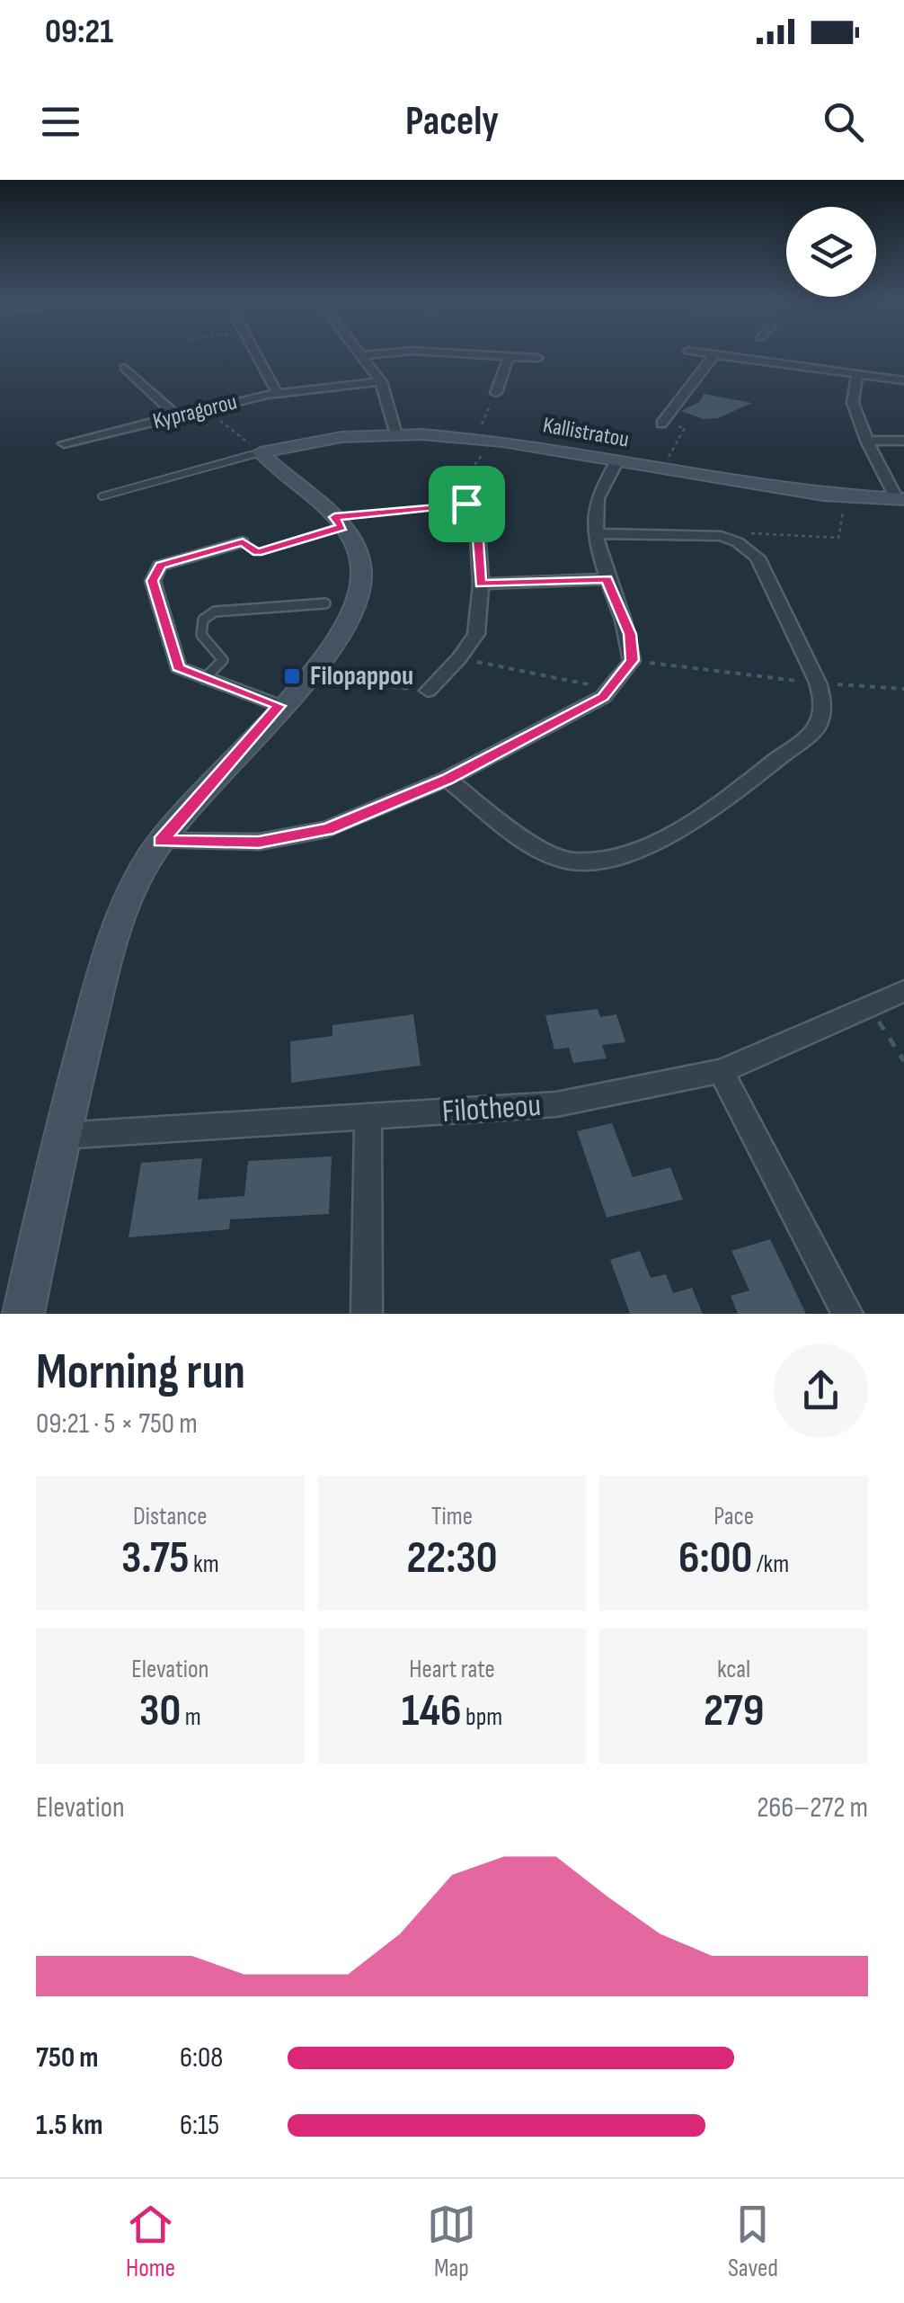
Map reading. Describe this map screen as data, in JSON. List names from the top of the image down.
{
  "streets": {
    "street": ["Kypragorou", "Kallistratou", "Filotheou"]
  },
  "places": {
    "transit": ["Filopappou"]
  },
  "page": {
    "status": "09:21",
    "header": "Pacely",
    "heading": ["Morning run", "09:21 · 5 × 750 m"],
    "stats": [
      ["Distance", "3.75 km"],
      ["Time", "22:30"],
      ["Pace", "6:00 /km"],
      ["Elevation", "30 m"],
      ["Heart rate", "146 bpm"],
      ["kcal", "279"]
    ],
    "chart": ["Elevation", "266–272 m"],
    "list": [
      {
        "name": "750 m",
        "note": "6:08"
      },
      {
        "name": "1.5 km",
        "note": "6:15"
      }
    ],
    "tabs": ["Home", "Map", "Saved"]
  }
}
